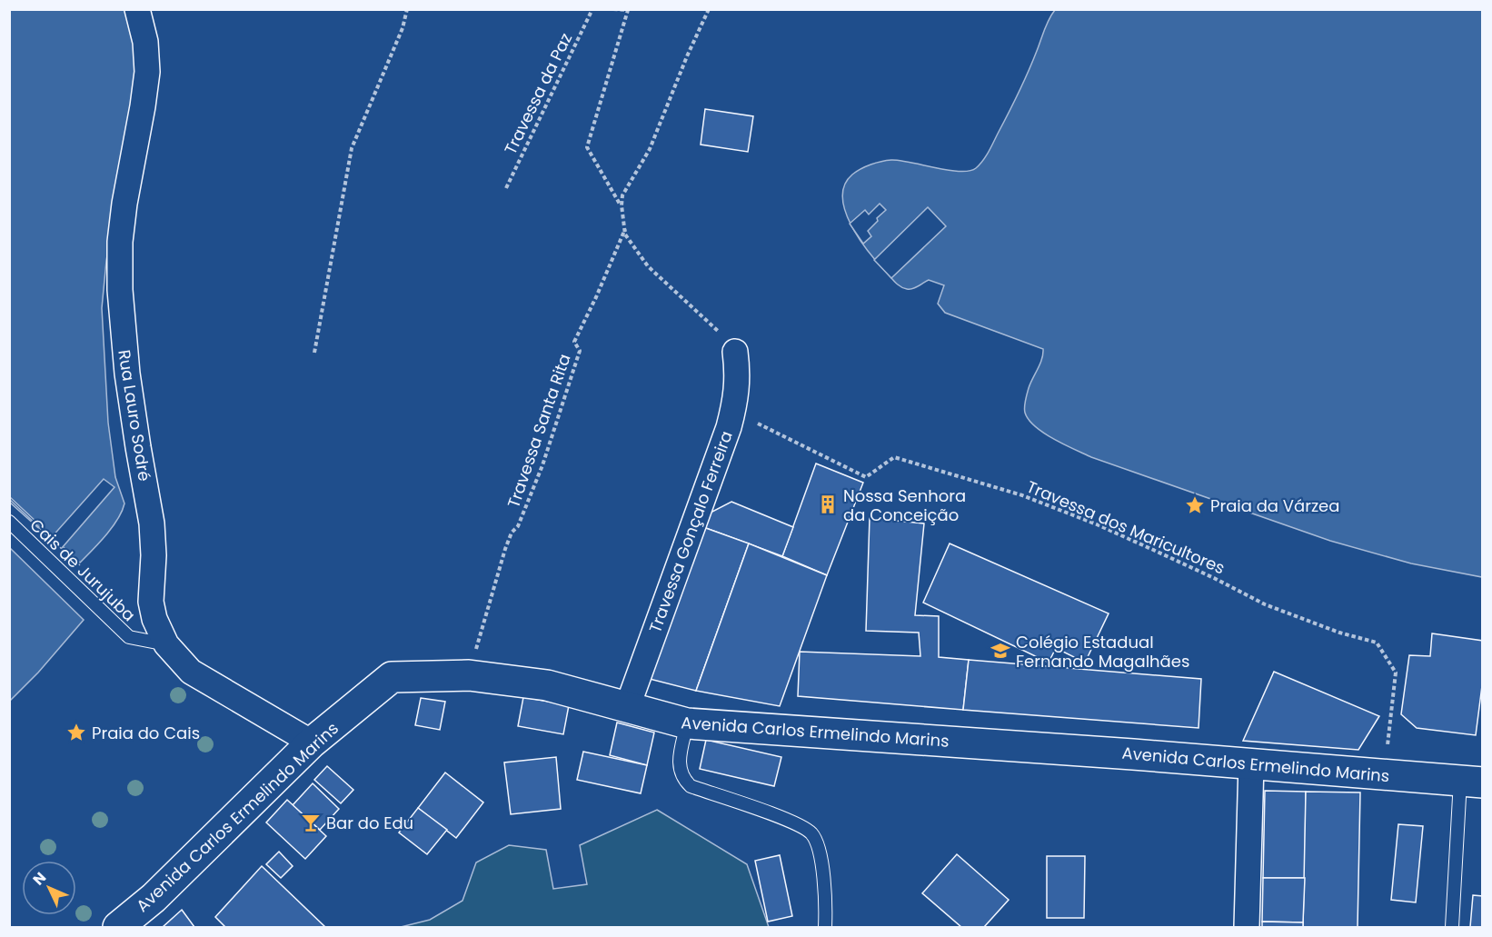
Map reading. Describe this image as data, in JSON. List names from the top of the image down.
{
  "streets": {
    "street": ["Rua Lauro Sodré", "Travessa Gonçalo Ferreira", "Avenida Carlos Ermelindo Marins"],
    "lane": ["Cais de Jurujuba"],
    "path": ["Travessa da Paz", "Travessa Santa Rita", "Travessa dos Maricultores"]
  },
  "crossings": [
    ["Rua Lauro Sodré", "Cais de Jurujuba"],
    ["Rua Lauro Sodré", "Avenida Carlos Ermelindo Marins"],
    ["Travessa Santa Rita", "Avenida Carlos Ermelindo Marins"],
    ["Travessa dos Maricultores", "Avenida Carlos Ermelindo Marins"],
    ["Travessa Gonçalo Ferreira", "Avenida Carlos Ermelindo Marins"]
  ],
  "places": {
    "building": ["Nossa Senhora da Conceição"],
    "place": ["Praia da Várzea", "Praia do Cais"],
    "school or university": ["Colégio Estadual Fernando Magalhães"],
    "bar": ["Bar do Edu"]
  },
  "north": "top left"
}
